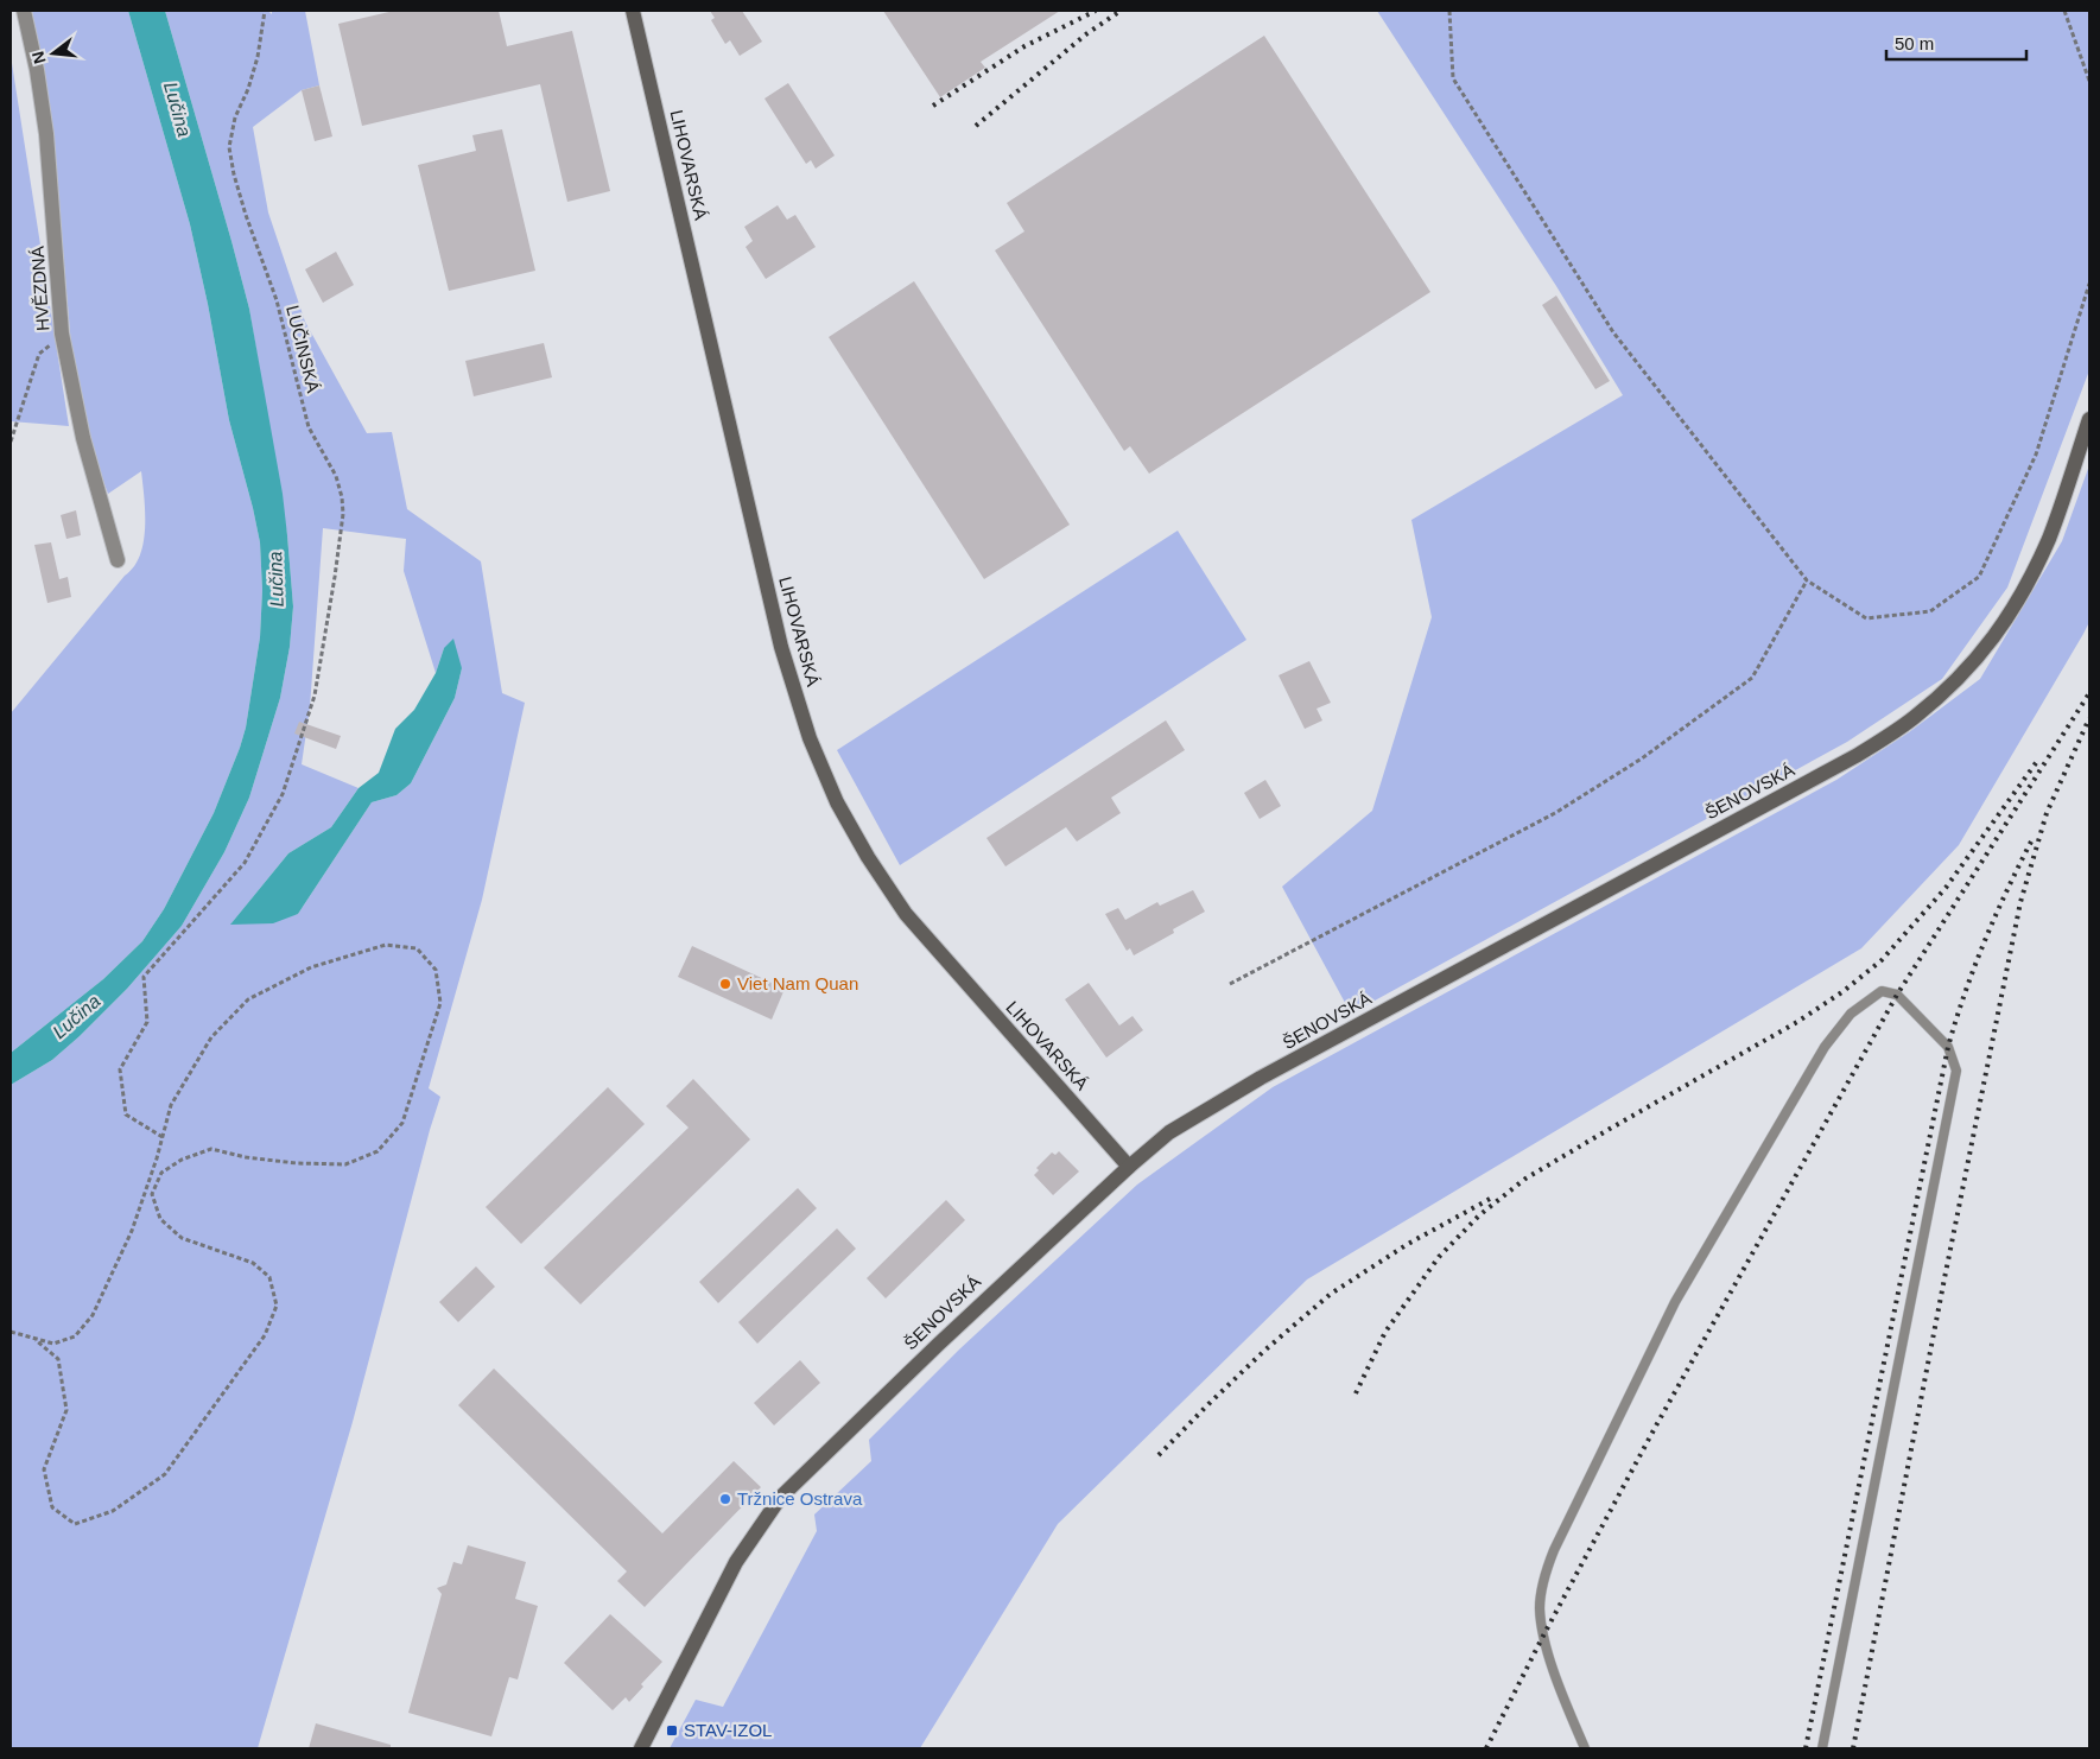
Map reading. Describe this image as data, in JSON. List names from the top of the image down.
{
  "streets": {
    "street": ["LIHOVARSKÁ", "HVĚZDNÁ", "ŠENOVSKÁ"],
    "path": ["LUČINSKÁ"]
  },
  "crossings": [
    ["LIHOVARSKÁ", "ŠENOVSKÁ"]
  ],
  "water": ["Lučina"],
  "places": {
    "other": ["Viet Nam Quan", "Tržnice Ostrava"],
    "transit": ["STAV-IZOL"]
  },
  "scale_bar": "50 m",
  "north": "left"
}
